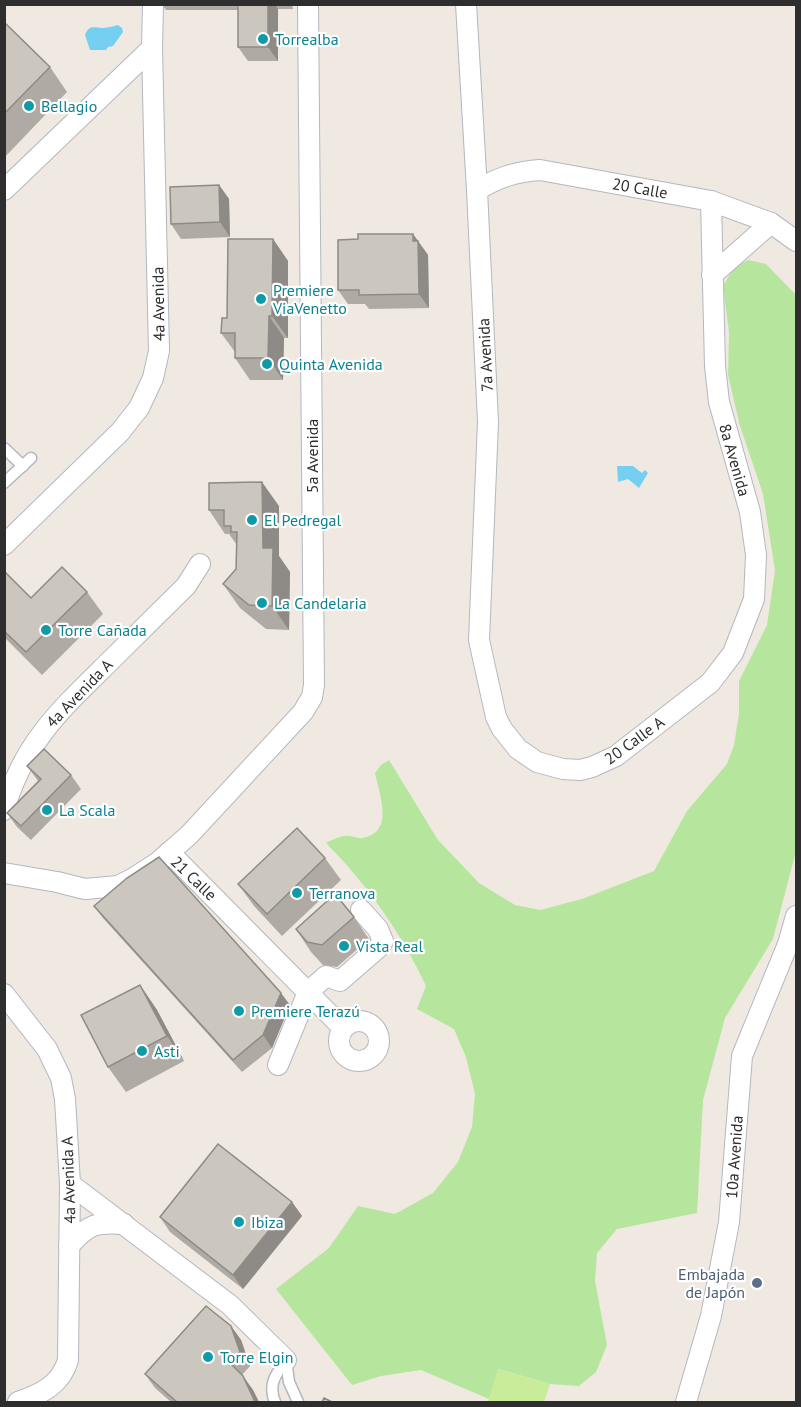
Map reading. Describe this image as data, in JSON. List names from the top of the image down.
{
  "streets": {
    "street": [
      "20 Calle",
      "4a Avenida",
      "7a Avenida",
      "5a Avenida",
      "8a Avenida",
      "4a Avenida A",
      "20 Calle A",
      "21 Calle",
      "10a Avenida"
    ]
  },
  "crossings": [
    ["20 Calle", "7a Avenida"],
    ["20 Calle", "8a Avenida"],
    ["7a Avenida", "20 Calle A"],
    ["5a Avenida", "21 Calle"],
    ["8a Avenida", "20 Calle A"]
  ],
  "places": [
    "Torrealba",
    "Bellagio",
    "Premiere ViaVenetto",
    "Quinta Avenida",
    "El Pedregal",
    "La Candelaria",
    "Torre Cañada",
    "La Scala",
    "Terranova",
    "Vista Real",
    "Premiere Terazú",
    "Asti",
    "Ibiza",
    "Embajada de Japón",
    "Torre Elgin"
  ]
}
